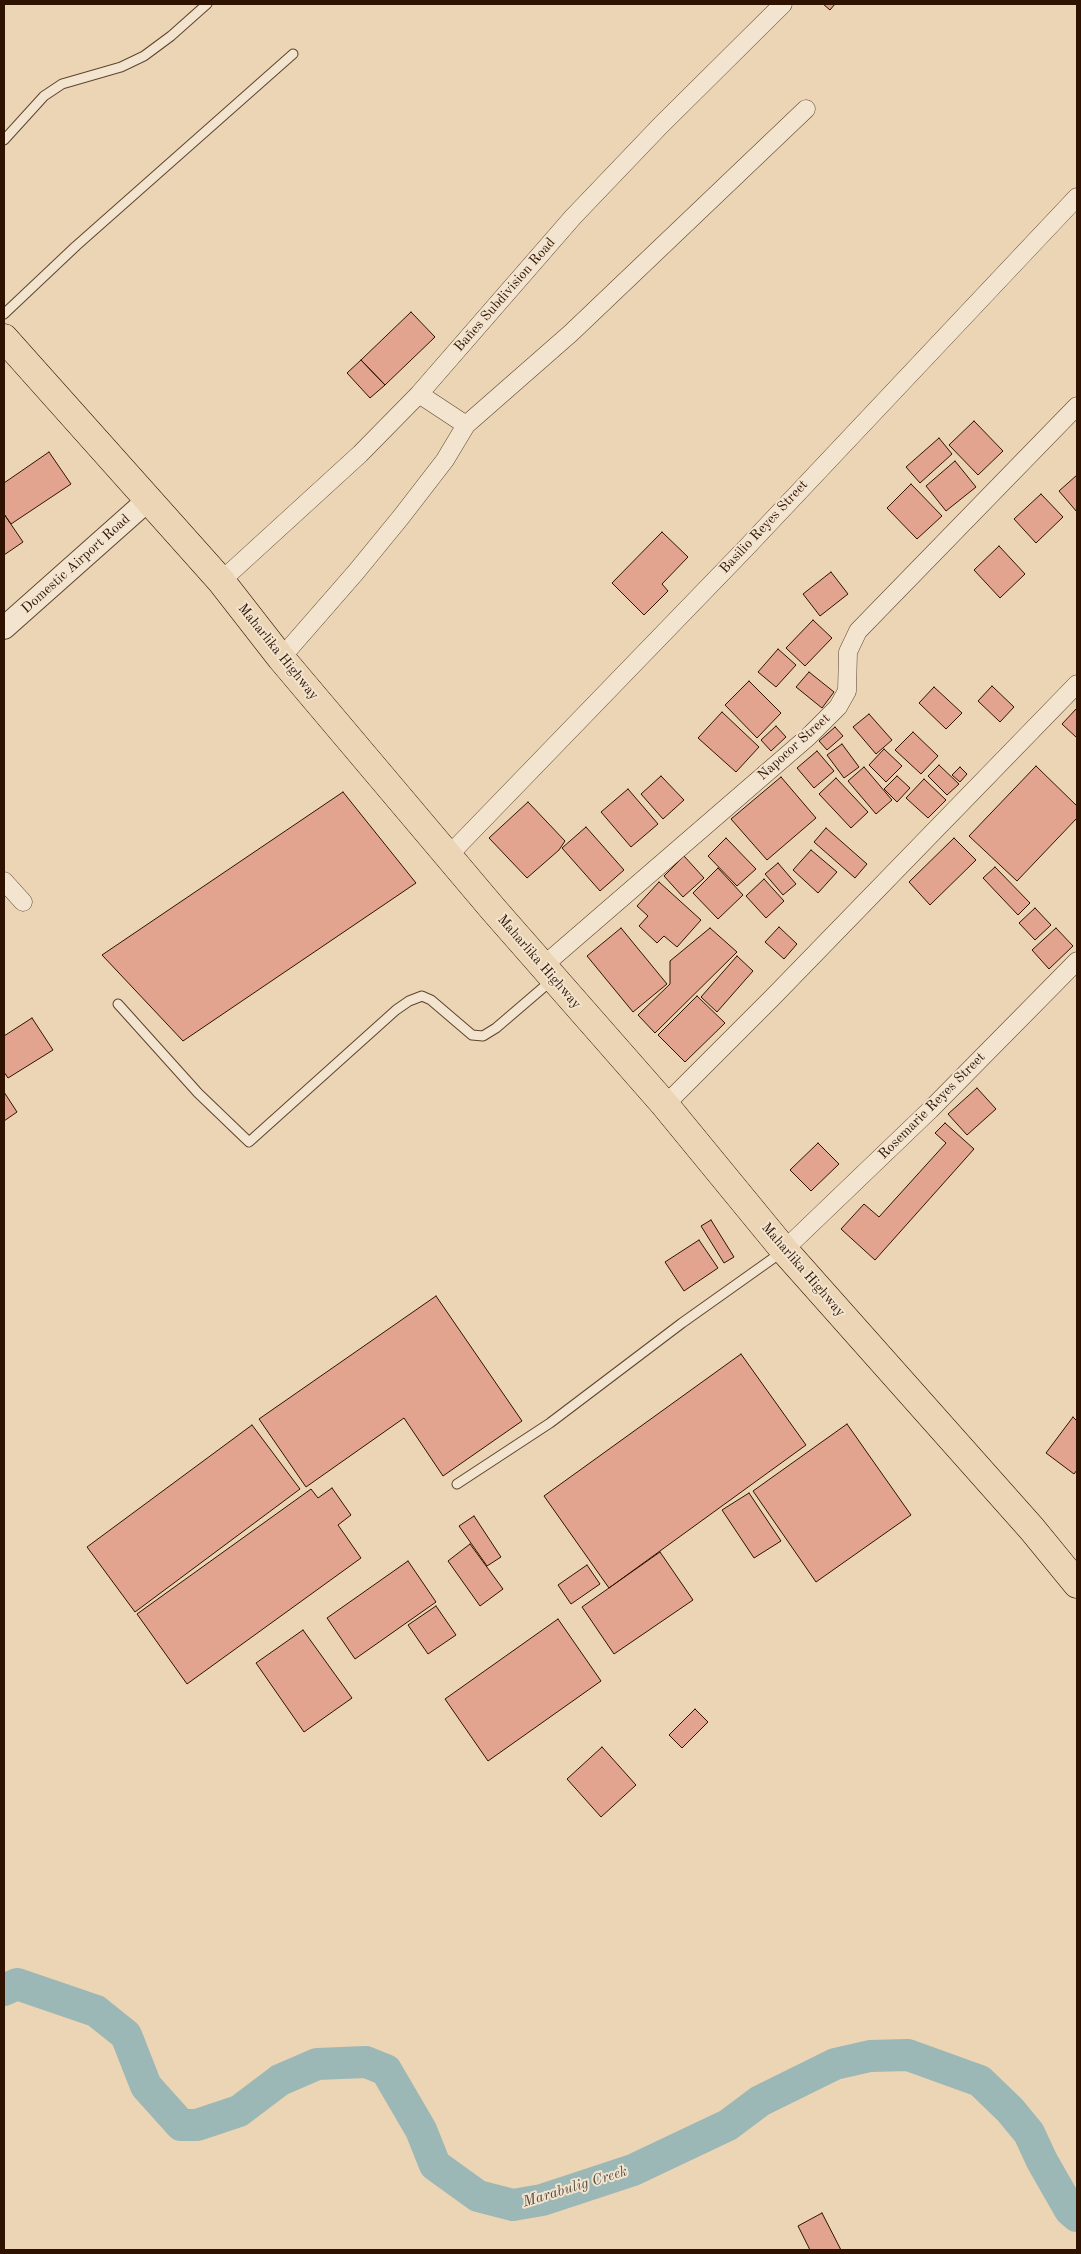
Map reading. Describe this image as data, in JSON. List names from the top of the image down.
{
  "streets": {
    "highway": ["Maharlika Highway"],
    "street": [
      "Bañes Subdivision Road",
      "Basilio Reyes Street",
      "Domestic Airport Road",
      "Napocor Street",
      "Rosemarie Reyes Street"
    ]
  },
  "crossings": [
    ["Bañes Subdivision Road", "Maharlika Highway"],
    ["Basilio Reyes Street", "Maharlika Highway"],
    ["Domestic Airport Road", "Maharlika Highway"],
    ["Maharlika Highway", "Napocor Street"],
    ["Maharlika Highway", "Rosemarie Reyes Street"]
  ],
  "water": ["Marabulig Creek"]
}
